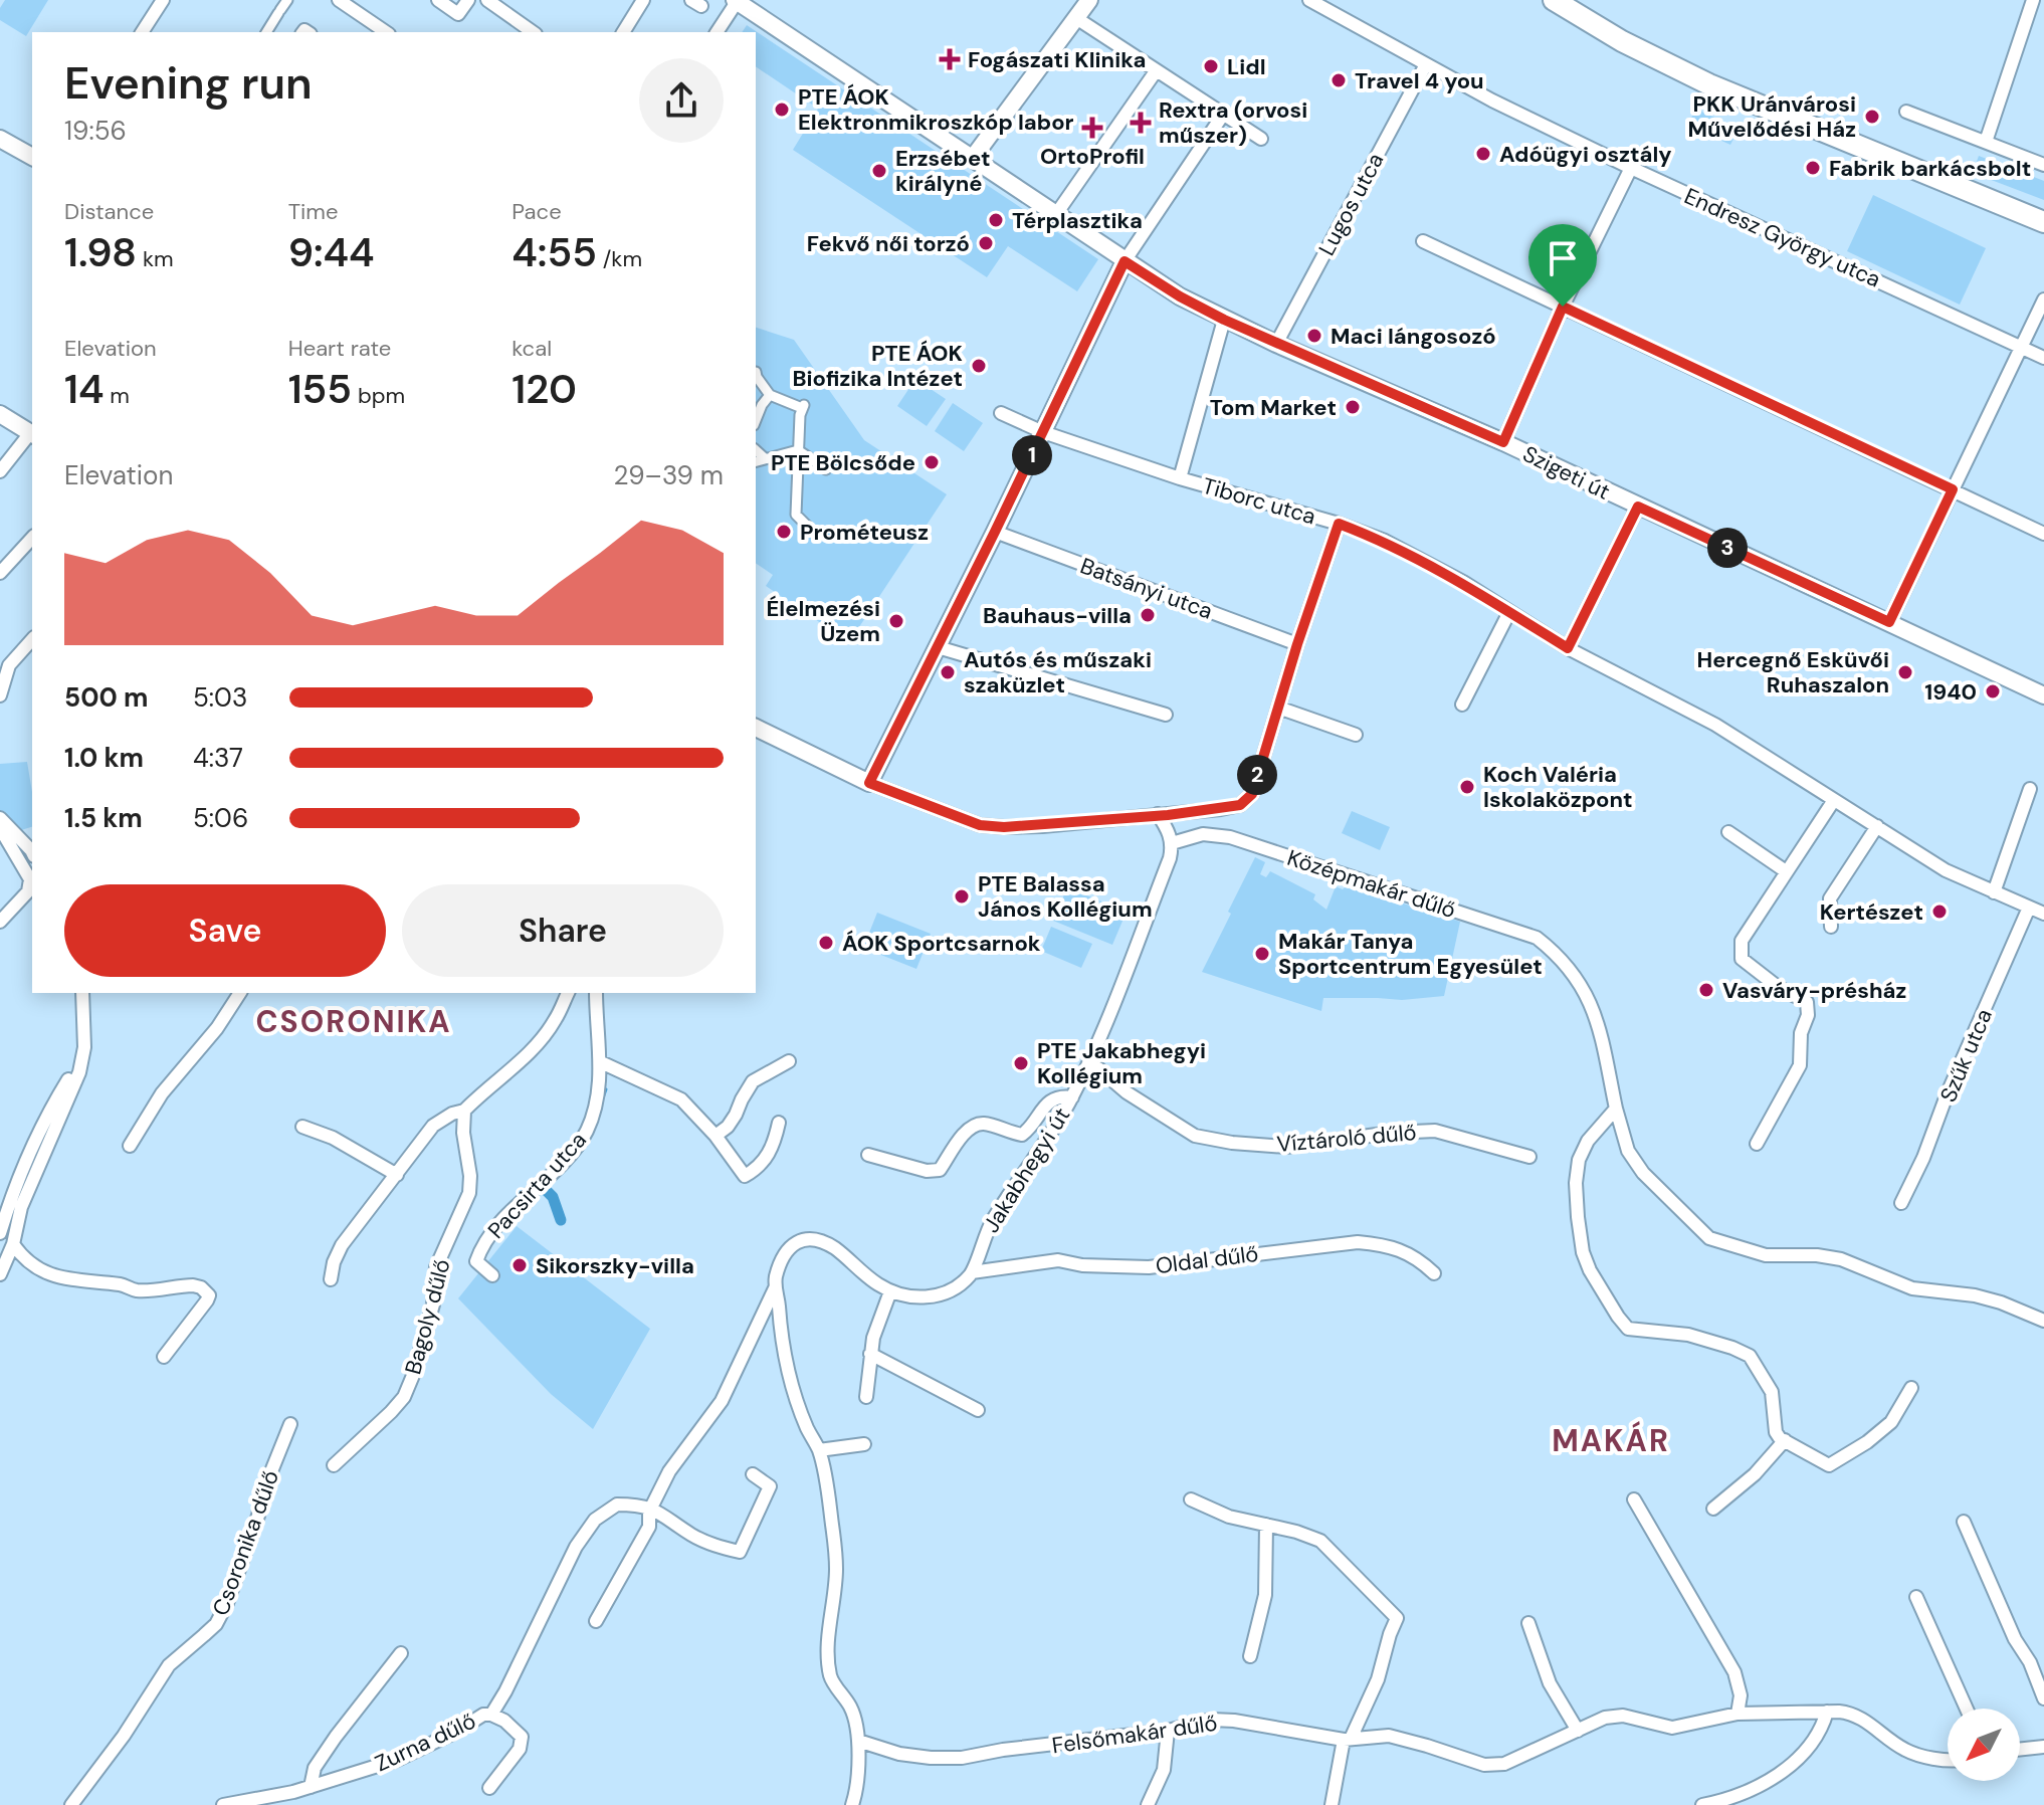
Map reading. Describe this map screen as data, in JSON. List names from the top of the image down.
{
  "streets": {
    "street": [
      "Lugos utca",
      "Endresz György utca",
      "Szigeti út",
      "Tiborc utca",
      "Batsányi utca",
      "Középmakár dűlő",
      "Szűk utca",
      "Víztároló dűlő",
      "Jakabhegyi út",
      "Pacsirta utca",
      "Oldal dűlő",
      "Bagoly dűlő",
      "Csoronika dűlő",
      "Felsőmakár dűlő",
      "Zurna dűlő"
    ]
  },
  "crossings": [
    ["Lugos utca", "Endresz György utca"],
    ["Lugos utca", "Szigeti út"],
    ["Tiborc utca", "Szűk utca"],
    ["Középmakár dűlő", "Jakabhegyi út"],
    ["Víztároló dűlő", "Jakabhegyi út"],
    ["Jakabhegyi út", "Oldal dűlő"]
  ],
  "districts": ["CSORONIKA", "MAKÁR"],
  "places": {
    "health": ["Fogászati Klinika", "Rextra (orvosi műszer)", "OrtoProfil"],
    "other": [
      "Lidl",
      "Travel 4 you",
      "PTE ÁOK Elektronmikroszkóp labor",
      "PKK Uránvárosi Művelődési Ház",
      "Adóügyi osztály",
      "Fabrik barkácsbolt",
      "Erzsébet királyné",
      "Térplasztika",
      "Fekvő női torzó",
      "Maci lángosozó",
      "PTE ÁOK Biofizika Intézet",
      "Tom Market",
      "PTE Bölcsőde",
      "Prométeusz",
      "Bauhaus-villa",
      "Élelmezési Üzem",
      "Autós és műszaki szaküzlet",
      "Hercegnő Esküvői Ruhaszalon",
      "1940",
      "Koch Valéria Iskolaközpont",
      "PTE Balassa János Kollégium",
      "Kertészet",
      "ÁOK Sportcsarnok",
      "Makár Tanya Sportcentrum Egyesület",
      "Vasváry-présház",
      "PTE Jakabhegyi Kollégium",
      "Sikorszky-villa"
    ]
  },
  "north": "bottom left",
  "page": {
    "heading": ["Evening run", "19:56"],
    "stats": [
      ["Distance", "1.98 km"],
      ["Time", "9:44"],
      ["Pace", "4:55 /km"],
      ["Elevation", "14 m"],
      ["Heart rate", "155 bpm"],
      ["kcal", "120"]
    ],
    "pins": ["1", "3", "2"],
    "chart": ["Elevation", "29–39 m"],
    "list": [
      {
        "name": "500 m",
        "note": "5:03"
      },
      {
        "name": "1.0 km",
        "note": "4:37"
      },
      {
        "name": "1.5 km",
        "note": "5:06"
      }
    ],
    "buttons": ["Save", "Share"]
  }
}
